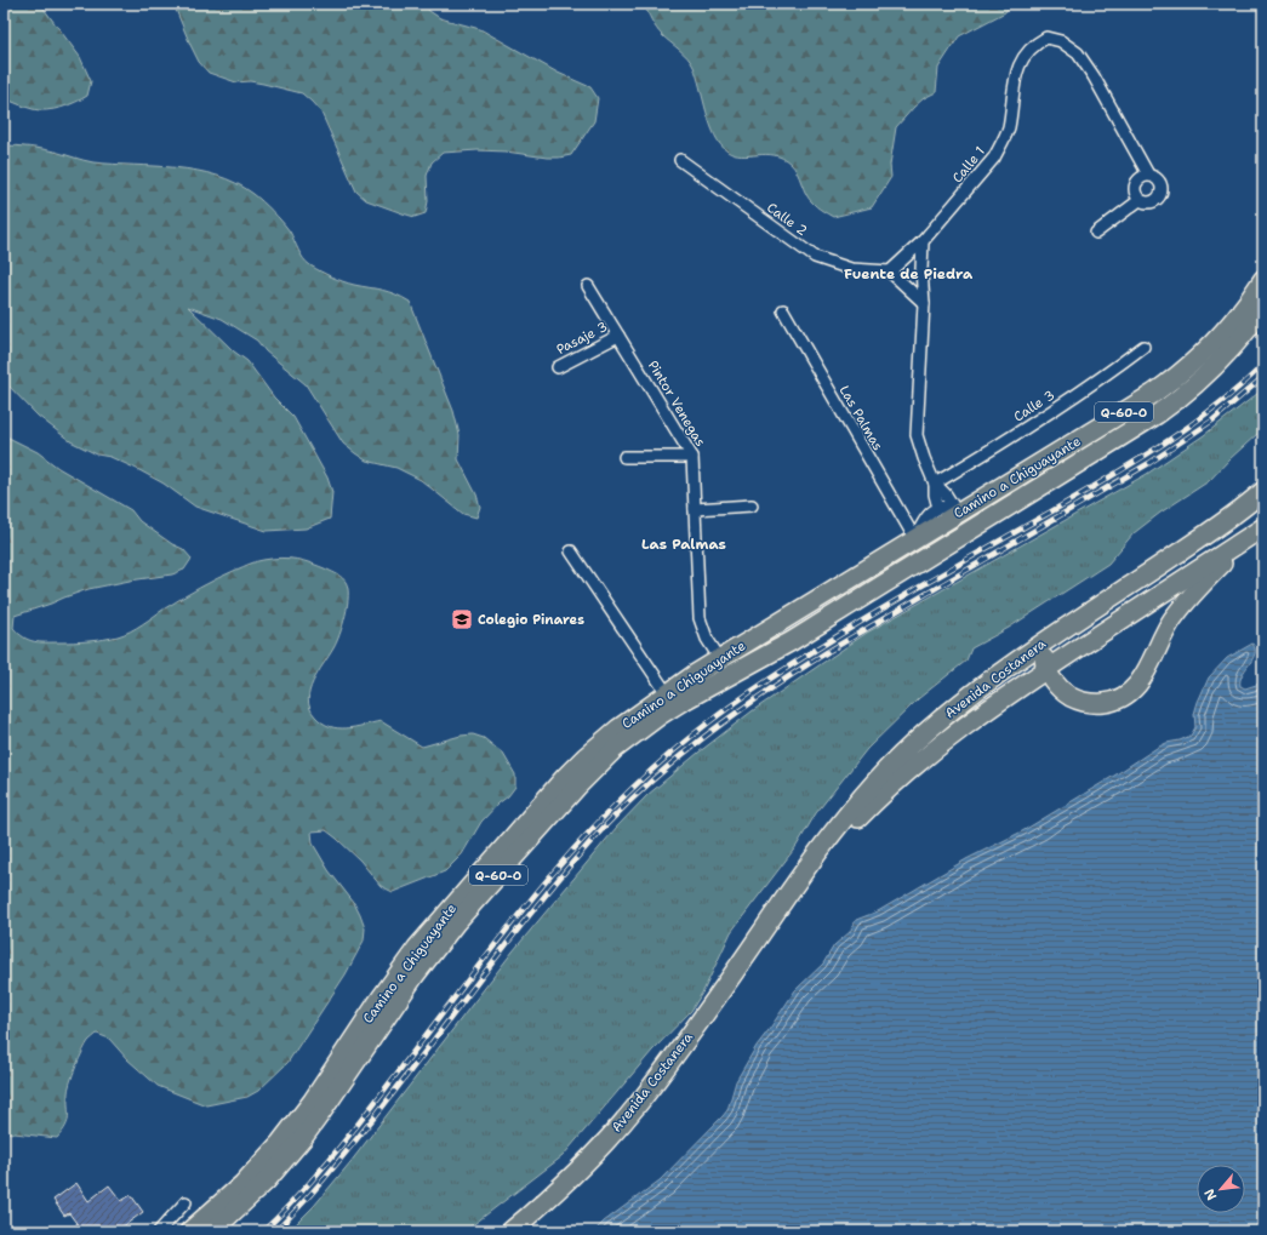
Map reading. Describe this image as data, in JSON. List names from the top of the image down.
{
  "streets": {
    "main road": ["Q-60-O", "Camino a Chiguayante", "Avenida Costanera"],
    "street": [
      "Calle 1",
      "Calle 2",
      "Pasaje 3",
      "Pintor Venegas",
      "Calle 3",
      "Las Palmas"
    ]
  },
  "crossings": [
    ["Pasaje 3", "Pintor Venegas"],
    ["Pintor Venegas", "Camino a Chiguayante"],
    ["Las Palmas", "Camino a Chiguayante"]
  ],
  "districts": ["Fuente de Piedra", "Las Palmas"],
  "places": {
    "school or university": ["Colegio Pinares"]
  },
  "north": "bottom left"
}
